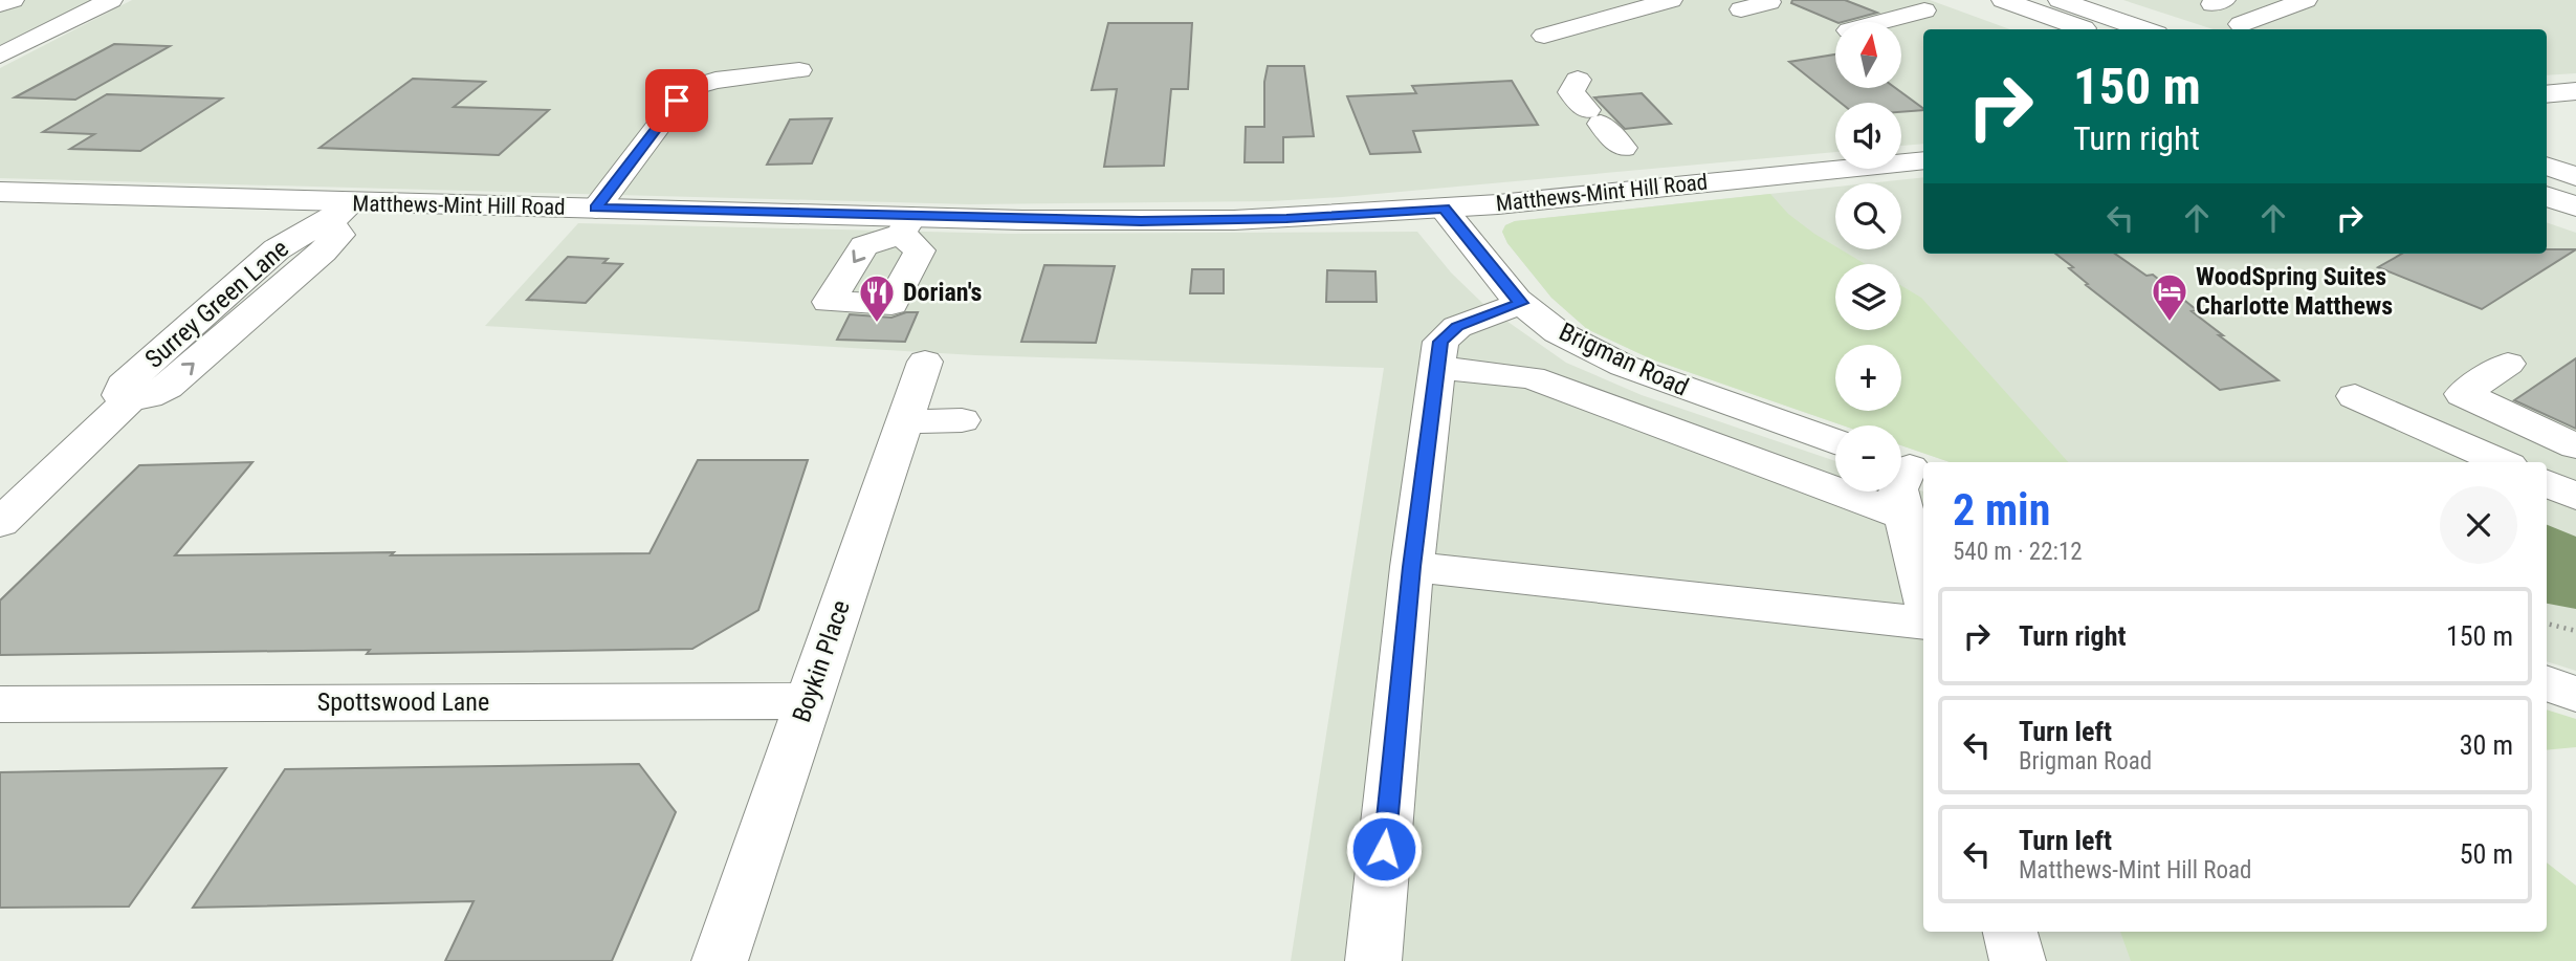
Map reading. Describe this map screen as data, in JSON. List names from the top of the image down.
{
  "streets": {
    "main road": [
      "Matthews-Mint Hill Road",
      "Surrey Green Lane",
      "Brigman Road",
      "Boykin Place",
      "Spottswood Lane"
    ]
  },
  "crossings": [
    ["Matthews-Mint Hill Road", "Surrey Green Lane"],
    ["Matthews-Mint Hill Road", "Brigman Road"],
    ["Boykin Place", "Spottswood Lane"]
  ],
  "places": {
    "hotel": ["WoodSpring Suites Charlotte Matthews"],
    "restaurant": ["Dorian's"]
  },
  "north": "top",
  "page": {
    "map_buttons": ["+", "−"],
    "turn": ["150 m", "Turn right"],
    "heading": ["2 min", "540 m · 22:12"],
    "list": [
      {
        "name": "Turn right",
        "value": "150 m"
      },
      {
        "name": "Turn left",
        "note": "Brigman Road",
        "value": "30 m"
      },
      {
        "name": "Turn left",
        "note": "Matthews-Mint Hill Road",
        "value": "50 m"
      }
    ]
  }
}
